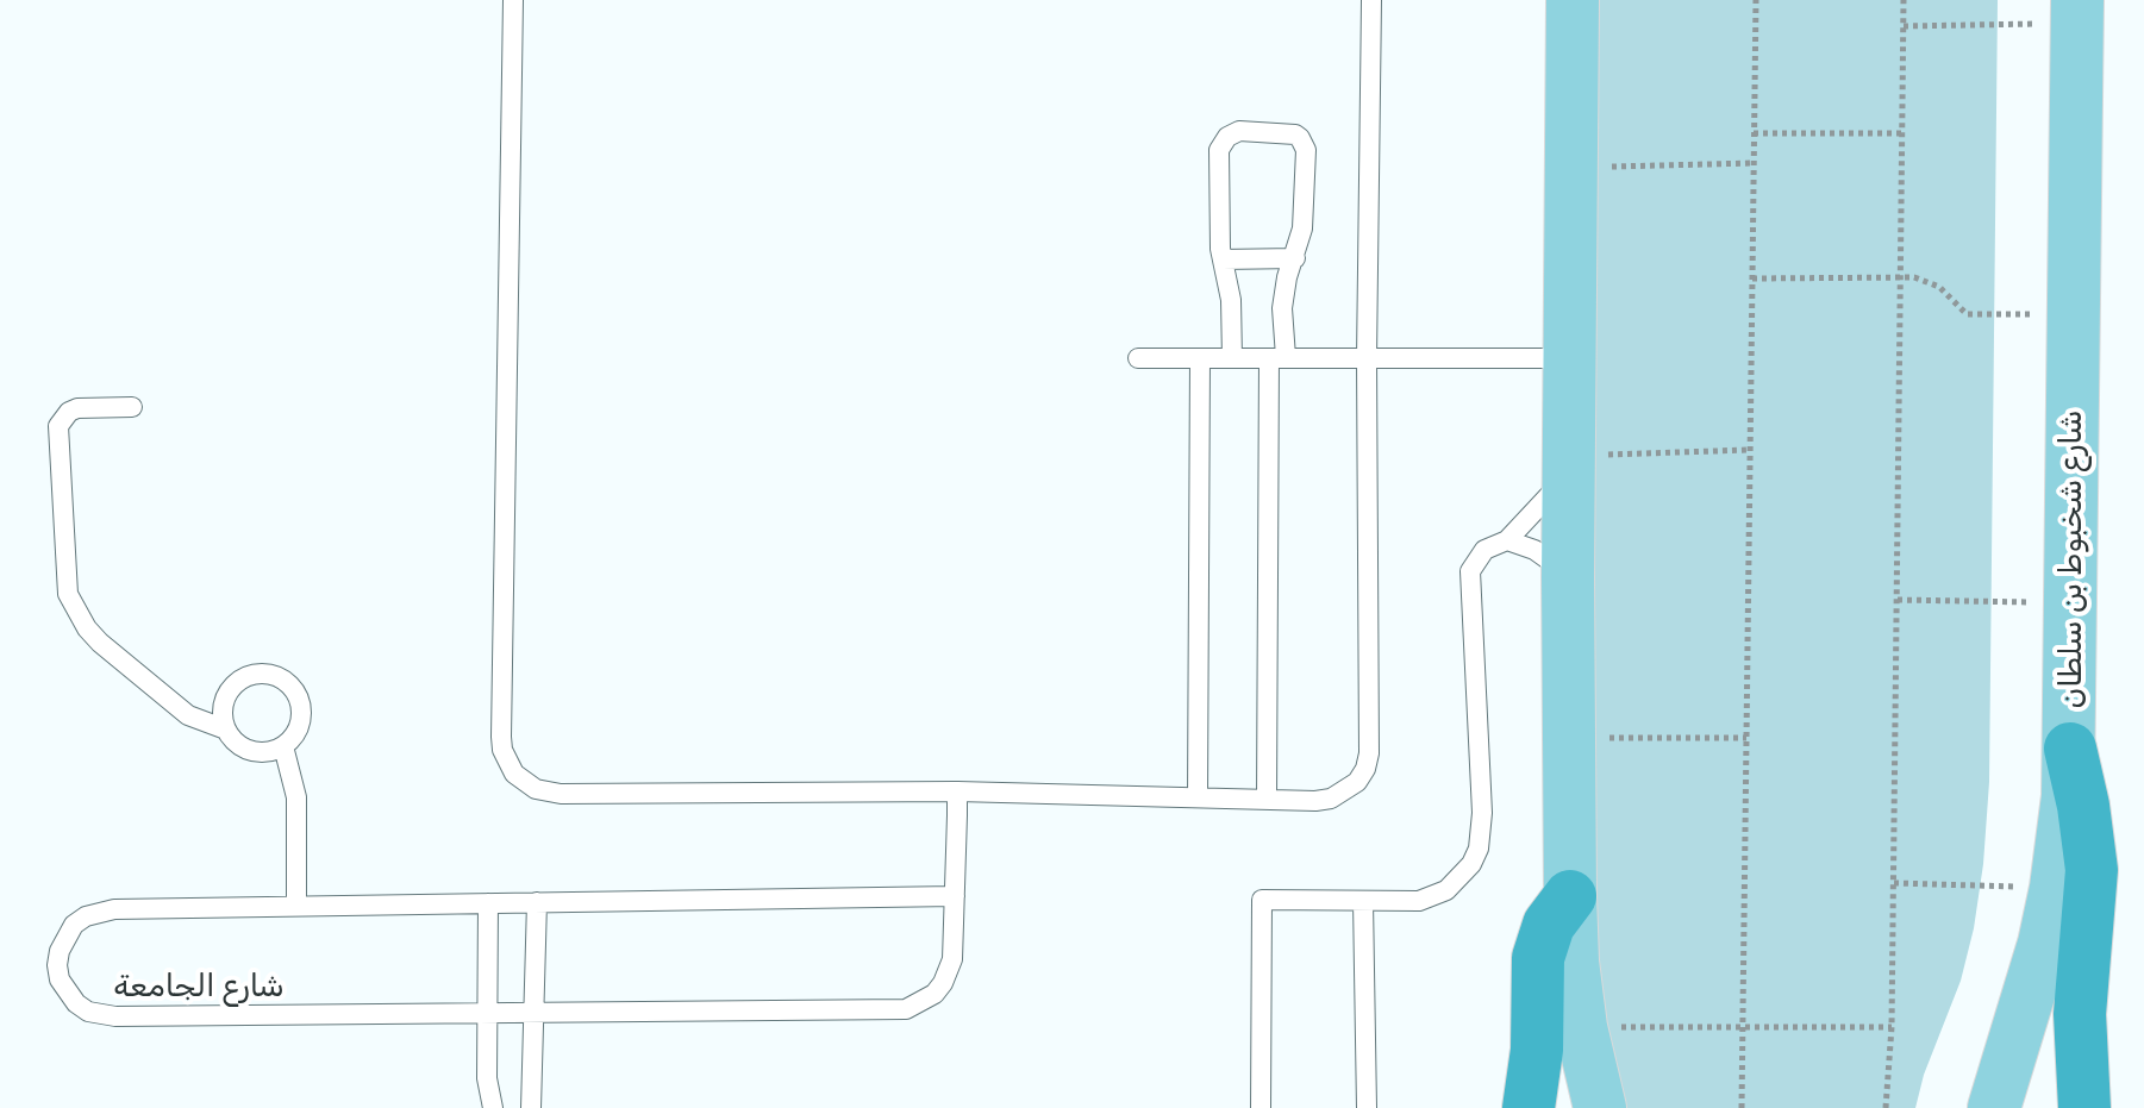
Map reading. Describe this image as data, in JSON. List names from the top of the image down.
{
  "streets": {
    "main road": ["شارع شخبوط بن سلطان"],
    "lane": ["شارع الجامعة"]
  }
}
